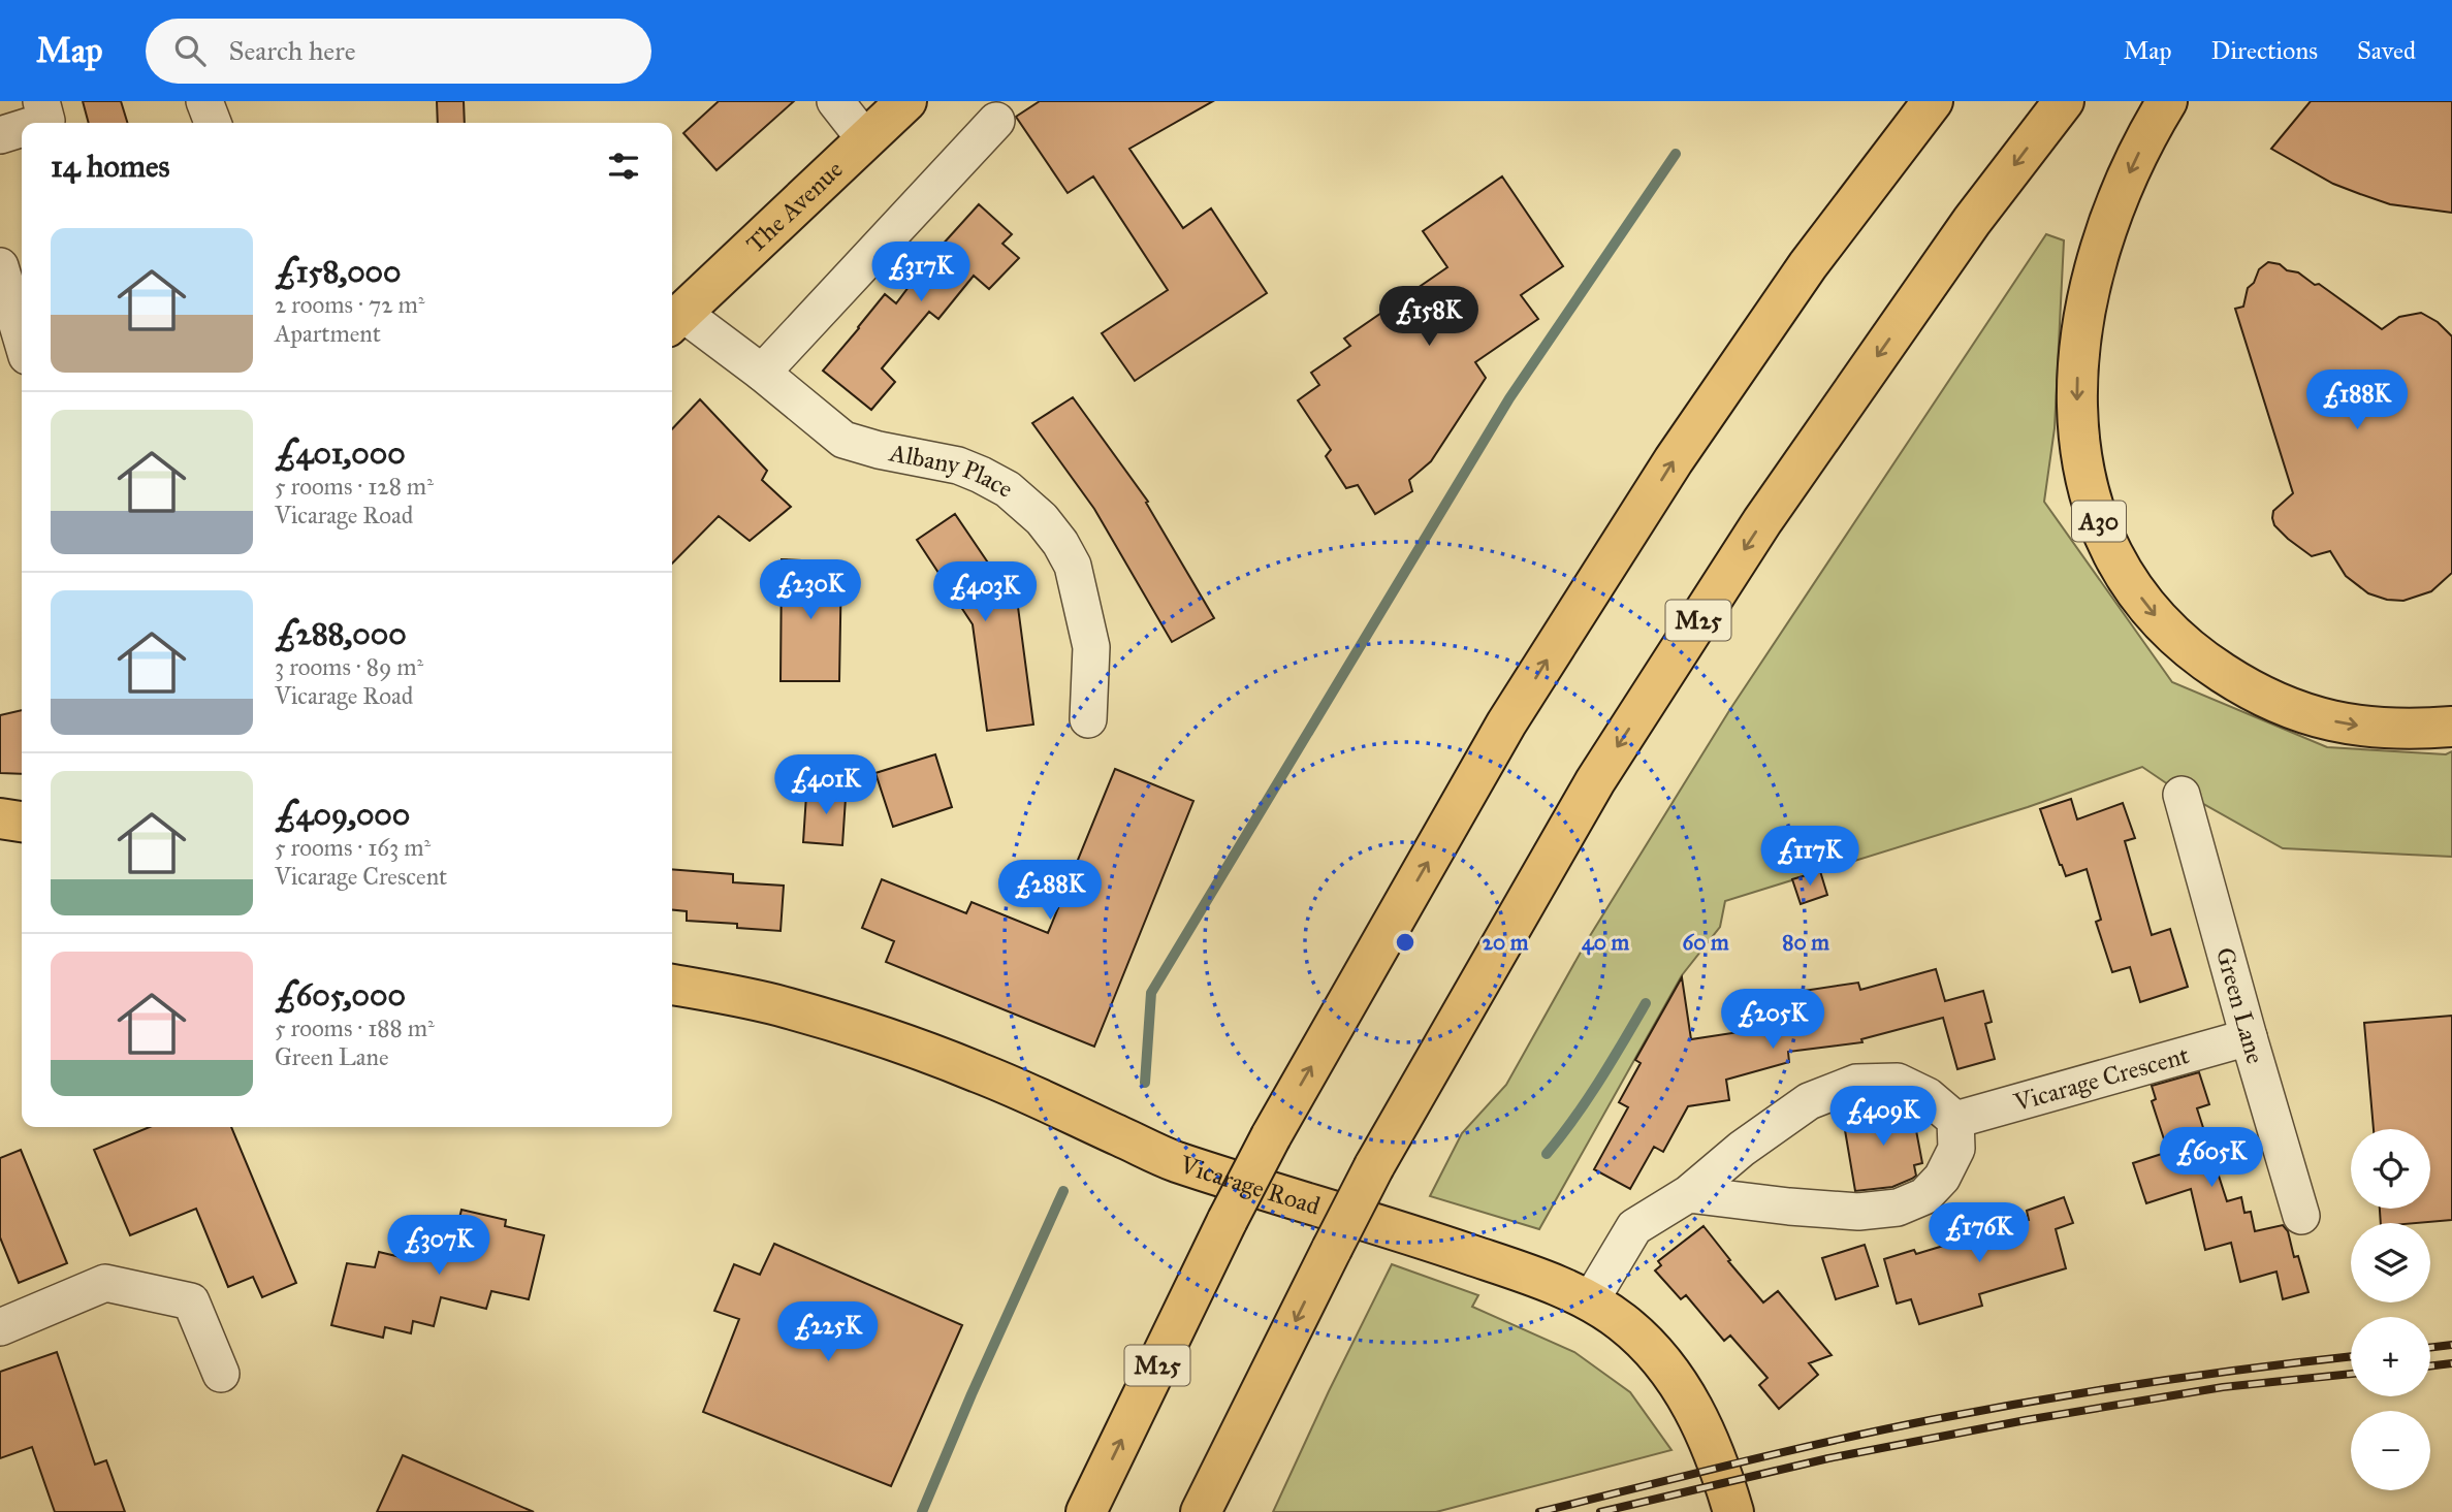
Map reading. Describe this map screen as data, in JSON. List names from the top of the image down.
{
  "streets": {
    "main road": [
      "The Avenue",
      "A30",
      "M25",
      "Vicarage Road"
    ],
    "street": ["Albany Place", "Green Lane", "Vicarage Crescent"]
  },
  "crossings": [
    ["The Avenue", "Albany Place"],
    ["Green Lane", "Vicarage Crescent"]
  ],
  "page": {
    "header": "Map",
    "search": "Search here",
    "nav": ["Map", "Directions", "Saved"],
    "heading": "14 homes",
    "list": [
      {
        "name": "£158,000",
        "note": "2 rooms · 72 m² · Apartment"
      },
      {
        "name": "£401,000",
        "note": "5 rooms · 128 m² · Vicarage Road"
      },
      {
        "name": "£288,000",
        "note": "3 rooms · 89 m² · Vicarage Road"
      },
      {
        "name": "£409,000",
        "note": "5 rooms · 163 m² · Vicarage Crescent"
      },
      {
        "name": "£605,000",
        "note": "5 rooms · 188 m² · Green Lane"
      }
    ],
    "price": [
      "£317K",
      "£158K",
      "£188K",
      "£230K",
      "£403K",
      "£401K",
      "£117K",
      "£288K",
      "£205K",
      "£409K",
      "£605K",
      "£176K",
      "£307K",
      "£225K"
    ],
    "map_buttons": ["+", "−"]
  },
  "rings": [
    "20 m",
    "40 m",
    "60 m",
    "80 m"
  ]
}
